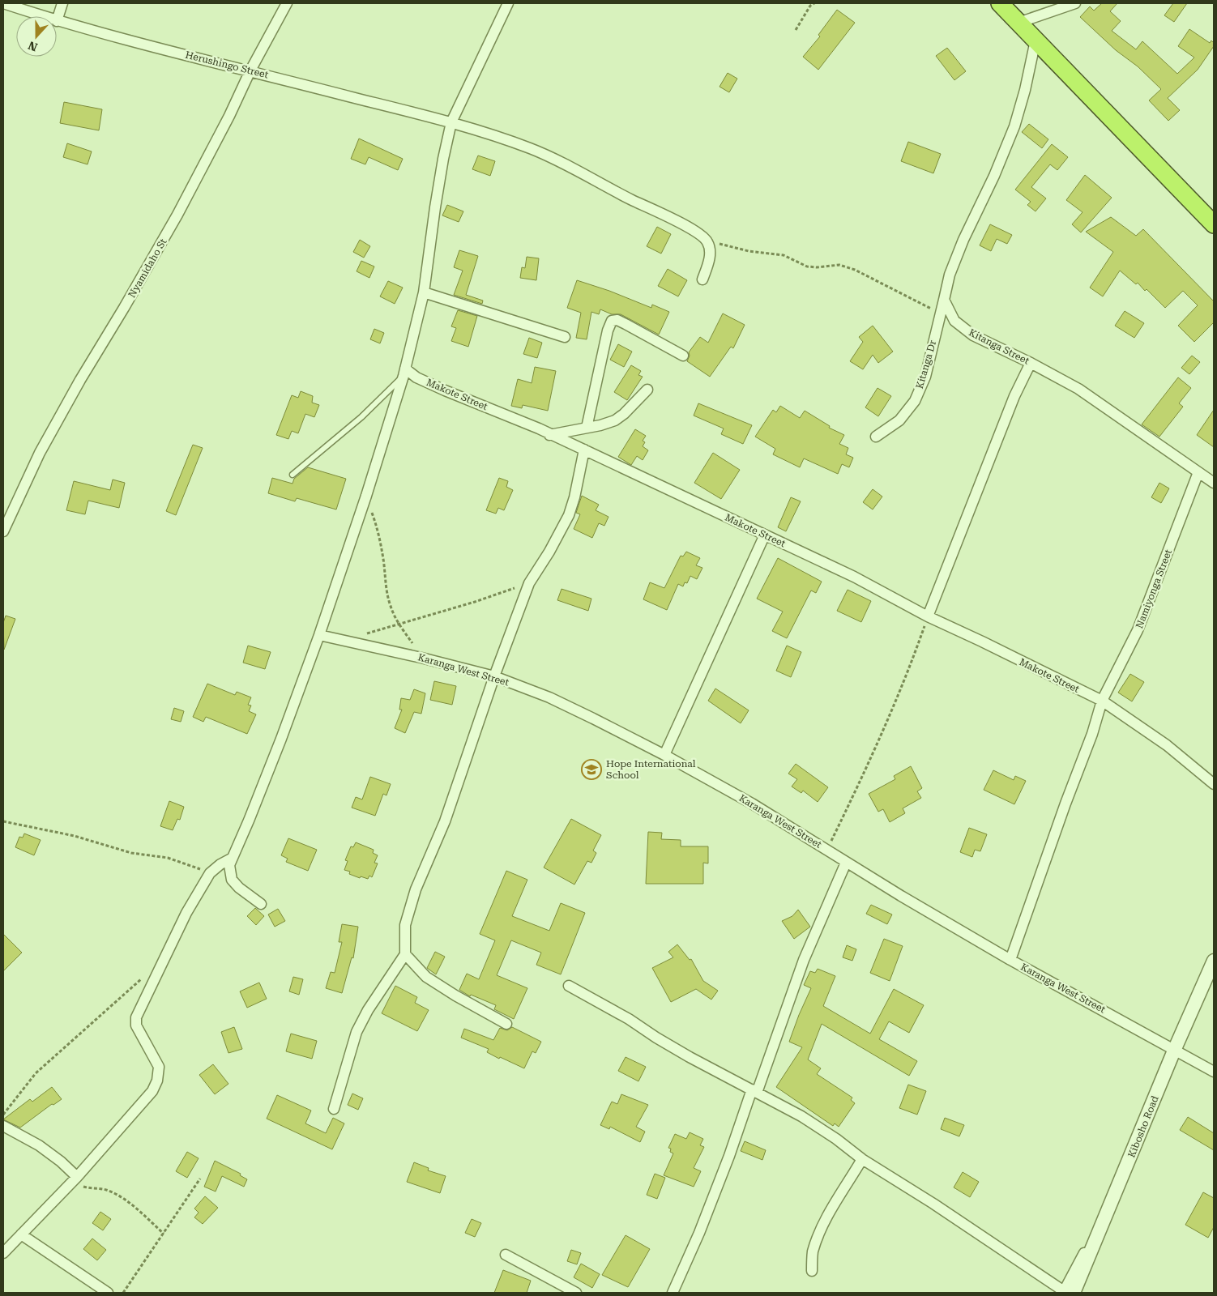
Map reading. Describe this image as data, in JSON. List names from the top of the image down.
{
  "streets": {
    "street": [
      "Herushingo Street",
      "Nyamidaho St",
      "Kitanga Street",
      "Kitanga Dr",
      "Makote Street",
      "Namiyonga Street",
      "Karanga West Street",
      "Kibosho Road"
    ]
  },
  "crossings": [
    ["Herushingo Street", "Nyamidaho St"],
    ["Kitanga Street", "Kitanga Dr"],
    ["Kitanga Street", "Namiyonga Street"],
    ["Makote Street", "Namiyonga Street"],
    ["Karanga West Street", "Kibosho Road"]
  ],
  "places": {
    "school or university": ["Hope International School"]
  },
  "north": "bottom"
}
